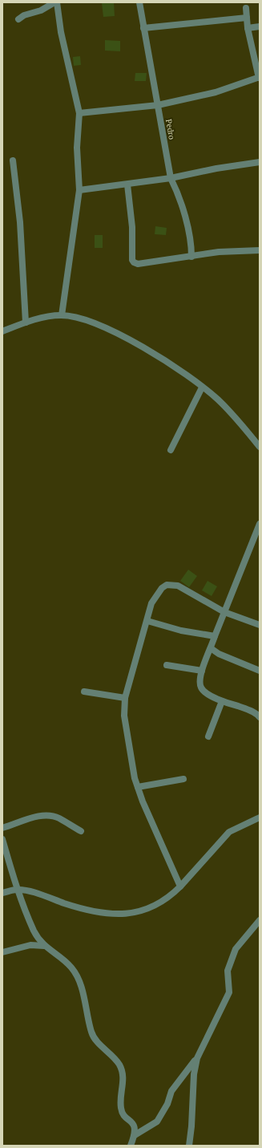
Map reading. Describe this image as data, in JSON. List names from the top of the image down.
{
  "streets": {
    "street": ["Pedro"]
  }
}
